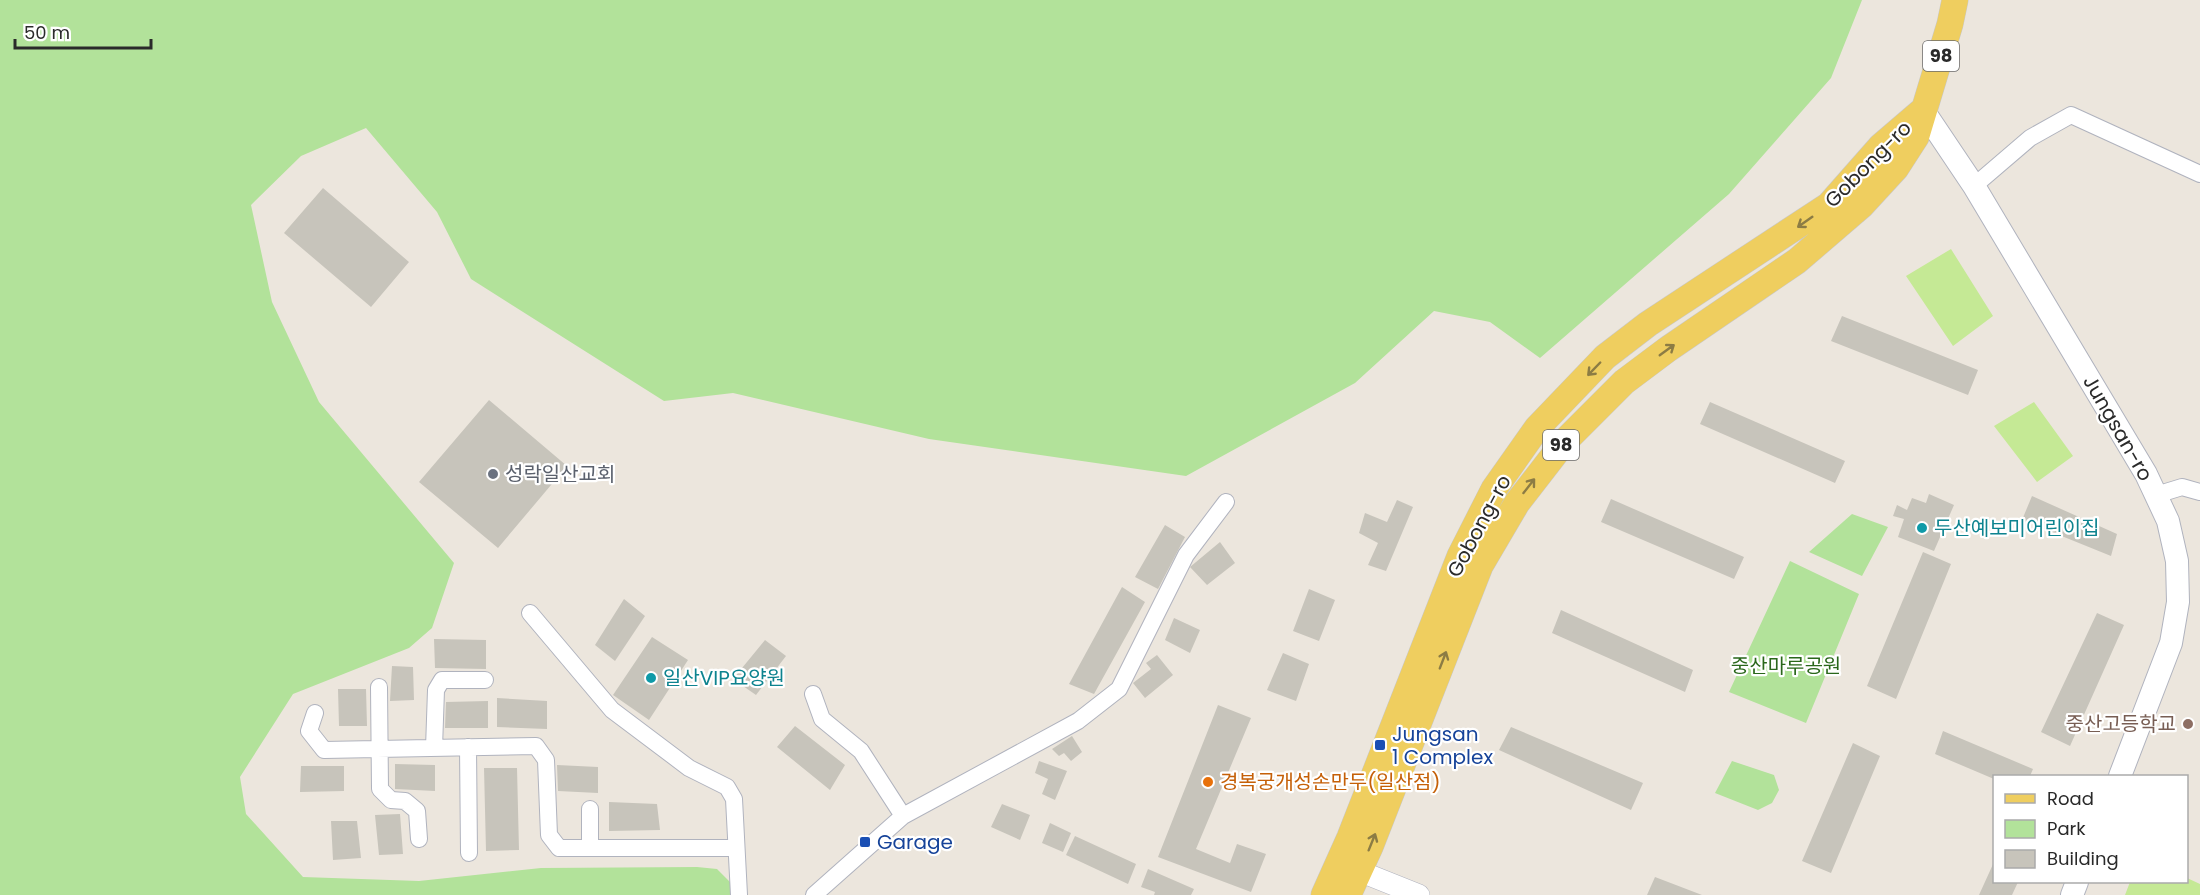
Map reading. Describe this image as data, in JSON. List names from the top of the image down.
{
  "streets": {
    "main road": ["98", "Gobong-ro", "Jungsan-ro"]
  },
  "crossings": [
    ["Gobong-ro", "Jungsan-ro"]
  ],
  "parks": ["중산마루공원"],
  "places": {
    "other": [
      "성락일산교회",
      "두산예보미어린이집",
      "일산VIP요양원",
      "중산고등학교",
      "경복궁개성손만두(일산점)"
    ],
    "transit": ["Jungsan 1 Complex", "Garage"]
  },
  "legend": ["Road", "Park", "Building"],
  "scale_bar": "50 m"
}
